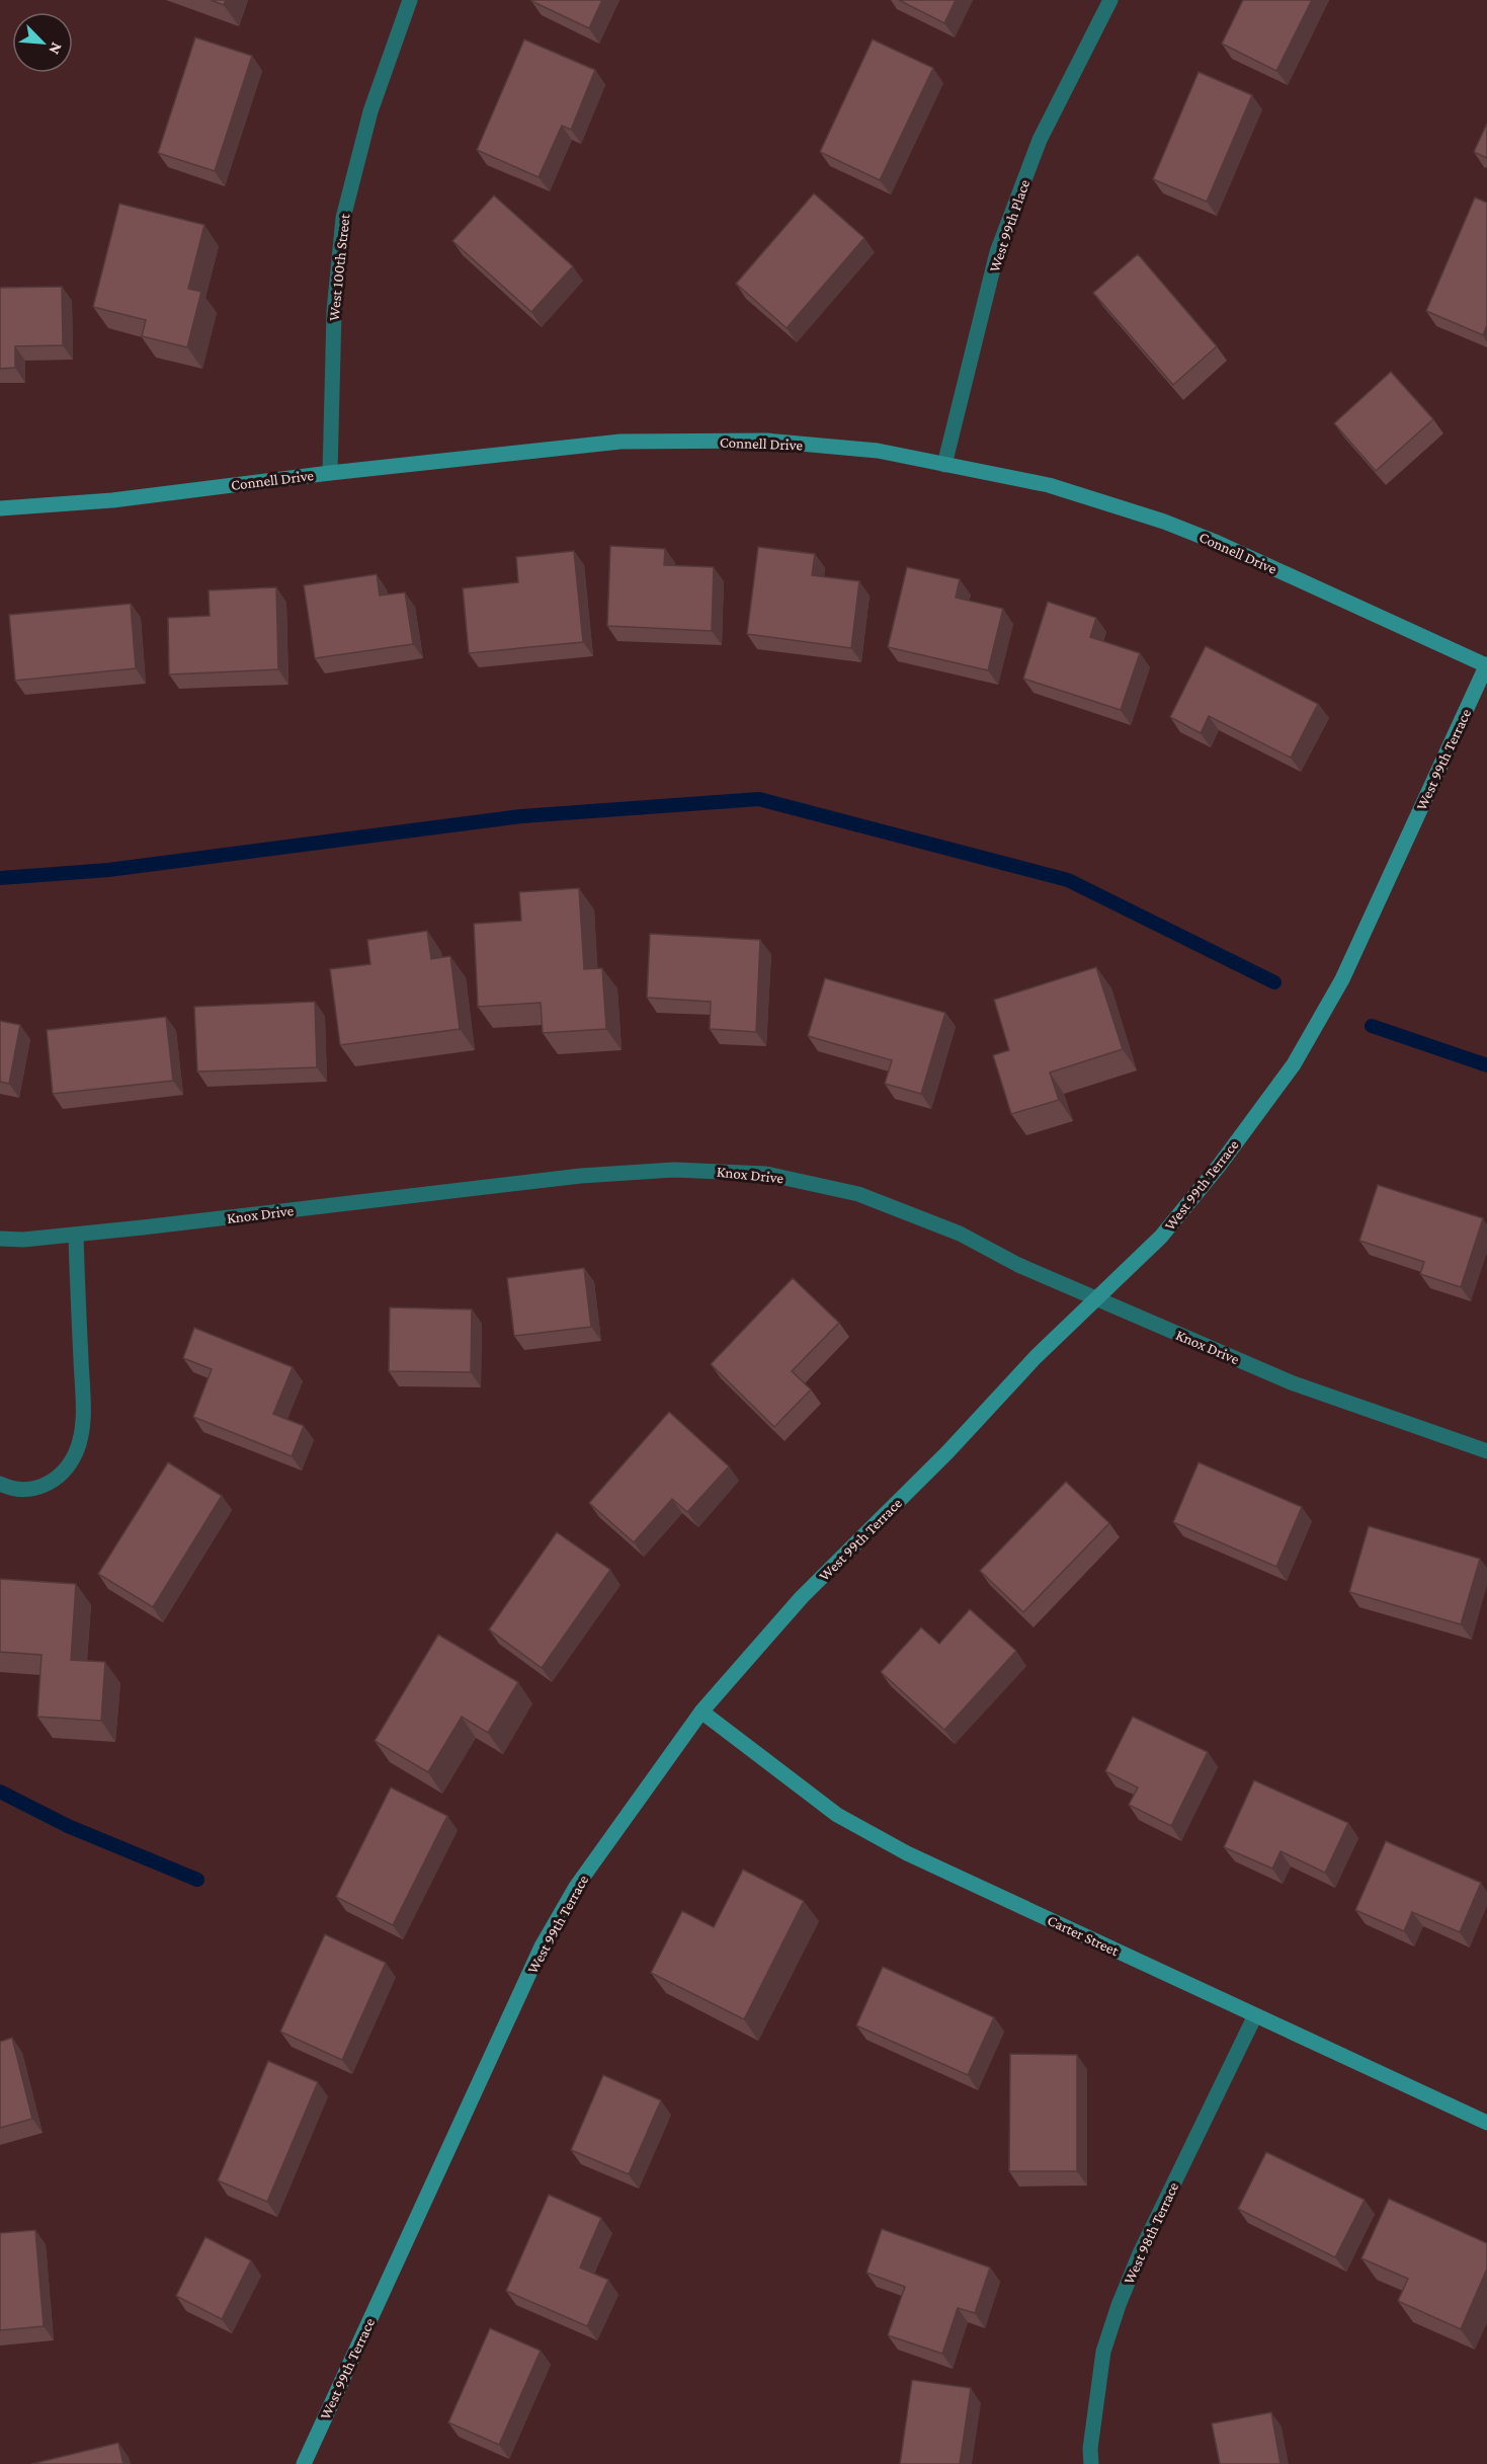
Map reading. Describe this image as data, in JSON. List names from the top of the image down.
{
  "streets": {
    "street": [
      "West 99th Place",
      "West 100th Street",
      "Connell Drive",
      "West 99th Terrace",
      "Knox Drive",
      "Carter Street",
      "West 98th Terrace"
    ]
  },
  "crossings": [
    ["West 99th Place", "Connell Drive"],
    ["West 100th Street", "Connell Drive"],
    ["Connell Drive", "West 99th Terrace"],
    ["West 99th Terrace", "Knox Drive"],
    ["West 99th Terrace", "Carter Street"],
    ["Carter Street", "West 98th Terrace"]
  ],
  "north": "bottom right"
}
